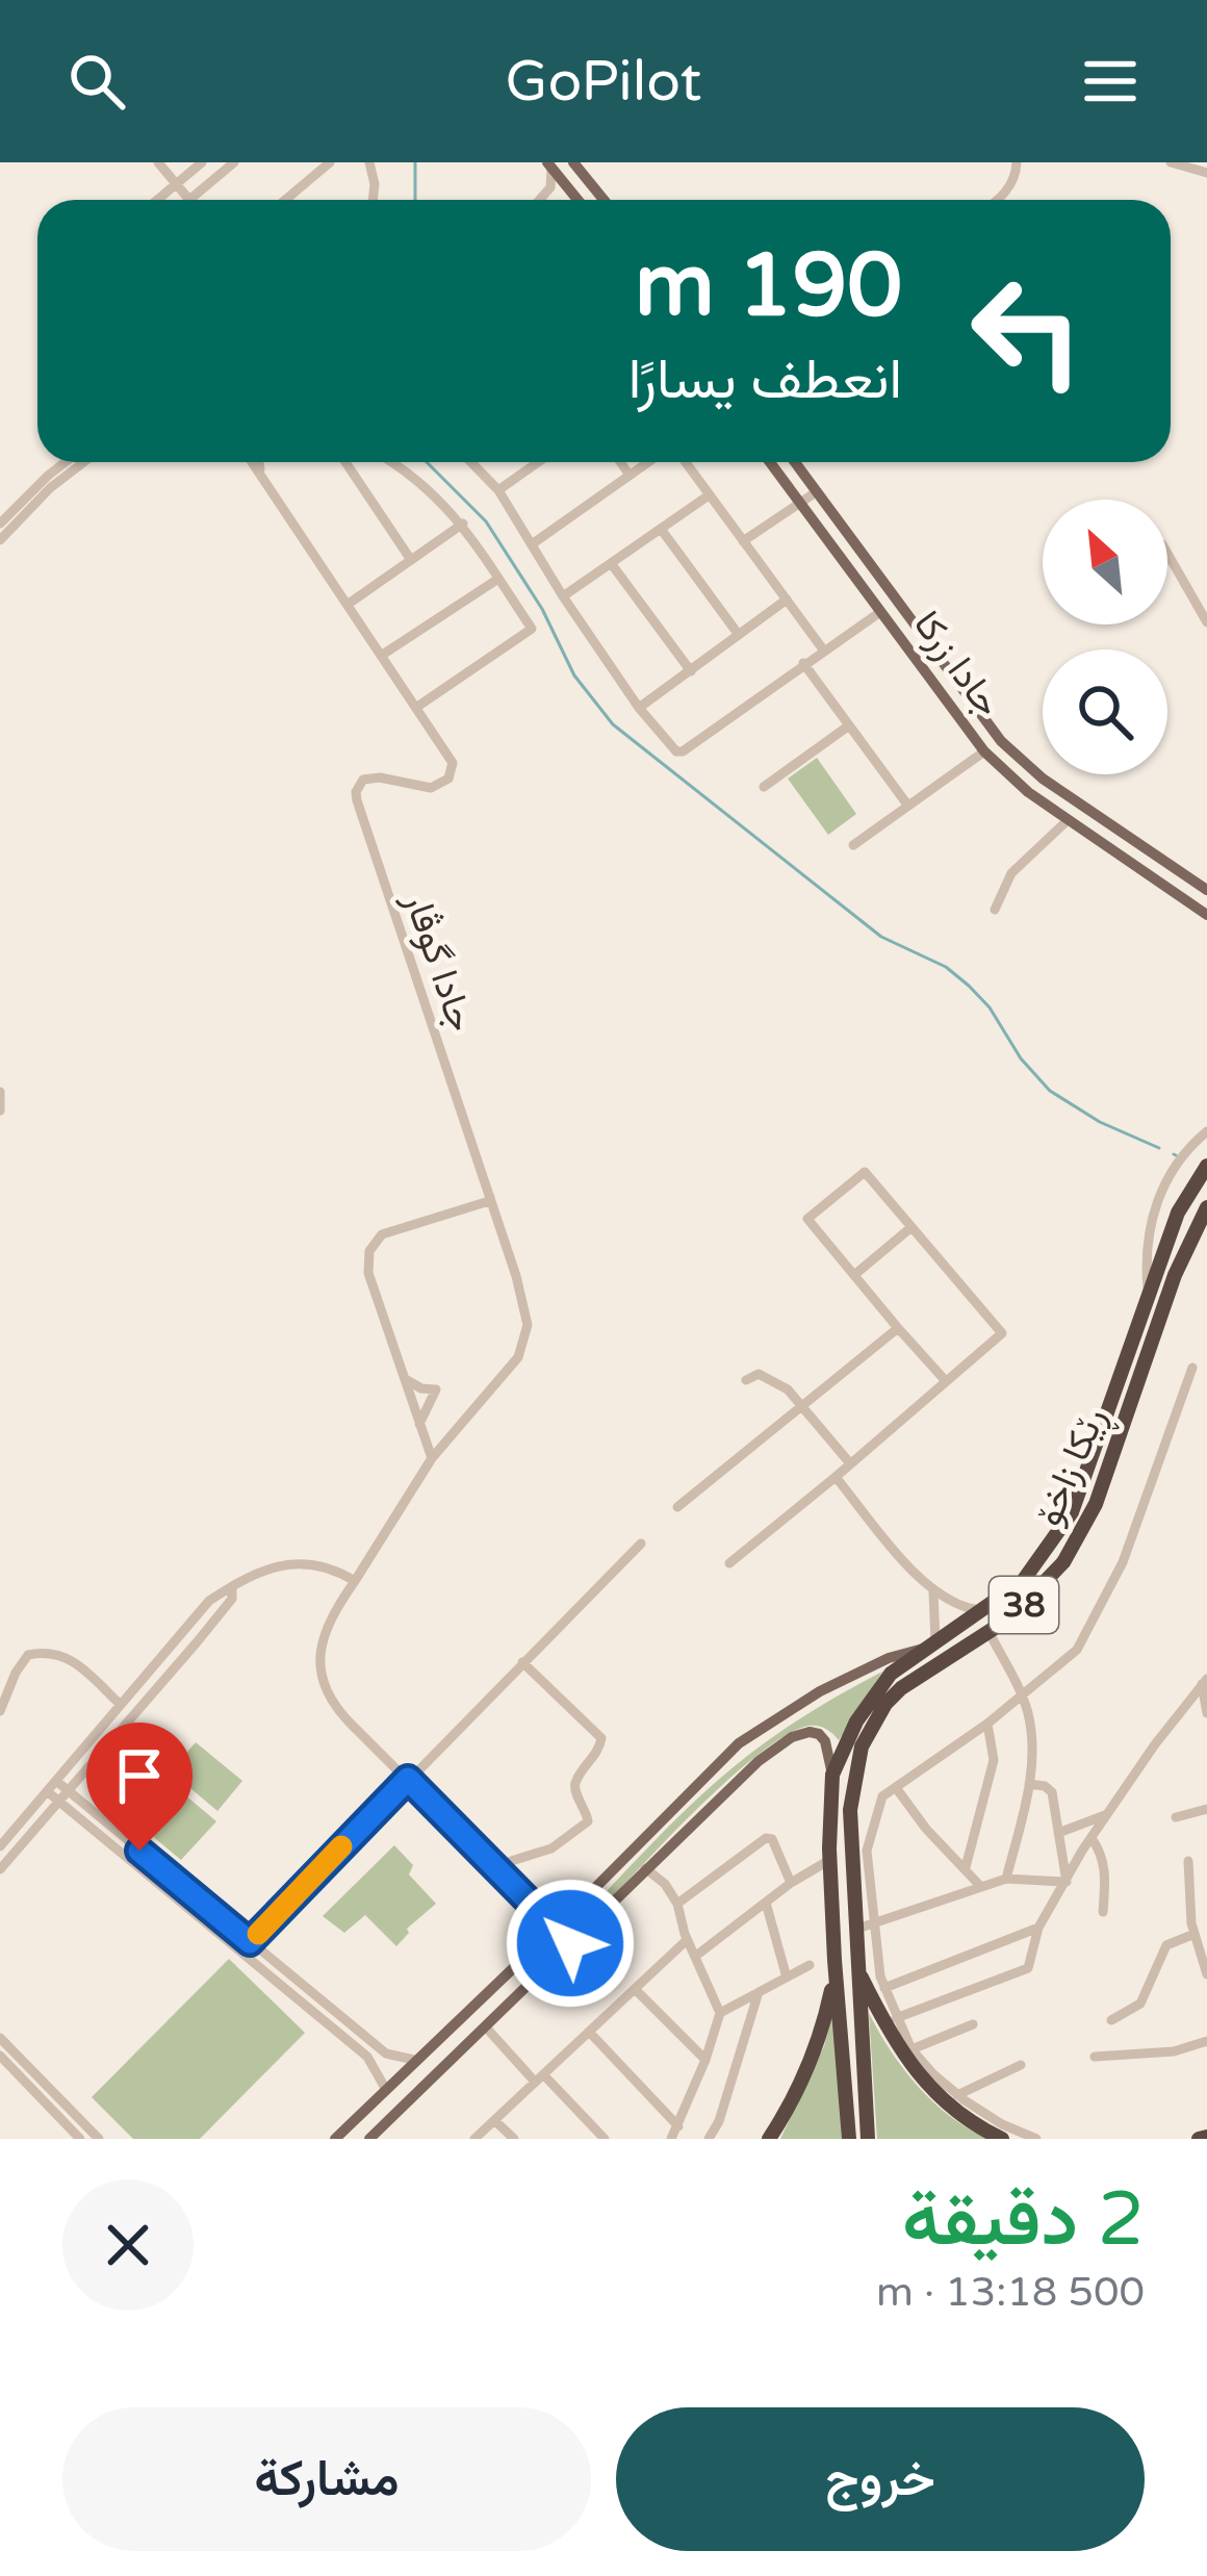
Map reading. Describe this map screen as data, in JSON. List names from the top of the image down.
{
  "streets": {
    "highway": ["ڕێکا زاخۆ", "38"],
    "main road": ["جادا زرکا"],
    "street": ["جادا گوڤار"]
  },
  "crossings": [
    ["جادا گوڤار", "ڕێکا زاخۆ"]
  ],
  "north": "top left",
  "page": {
    "header": "GoPilot",
    "turn": ["190 m", "انعطف يسارًا"],
    "heading": ["2 دقيقة", "500 m · 13:18"],
    "buttons": ["خروج", "مشاركة"]
  }
}
